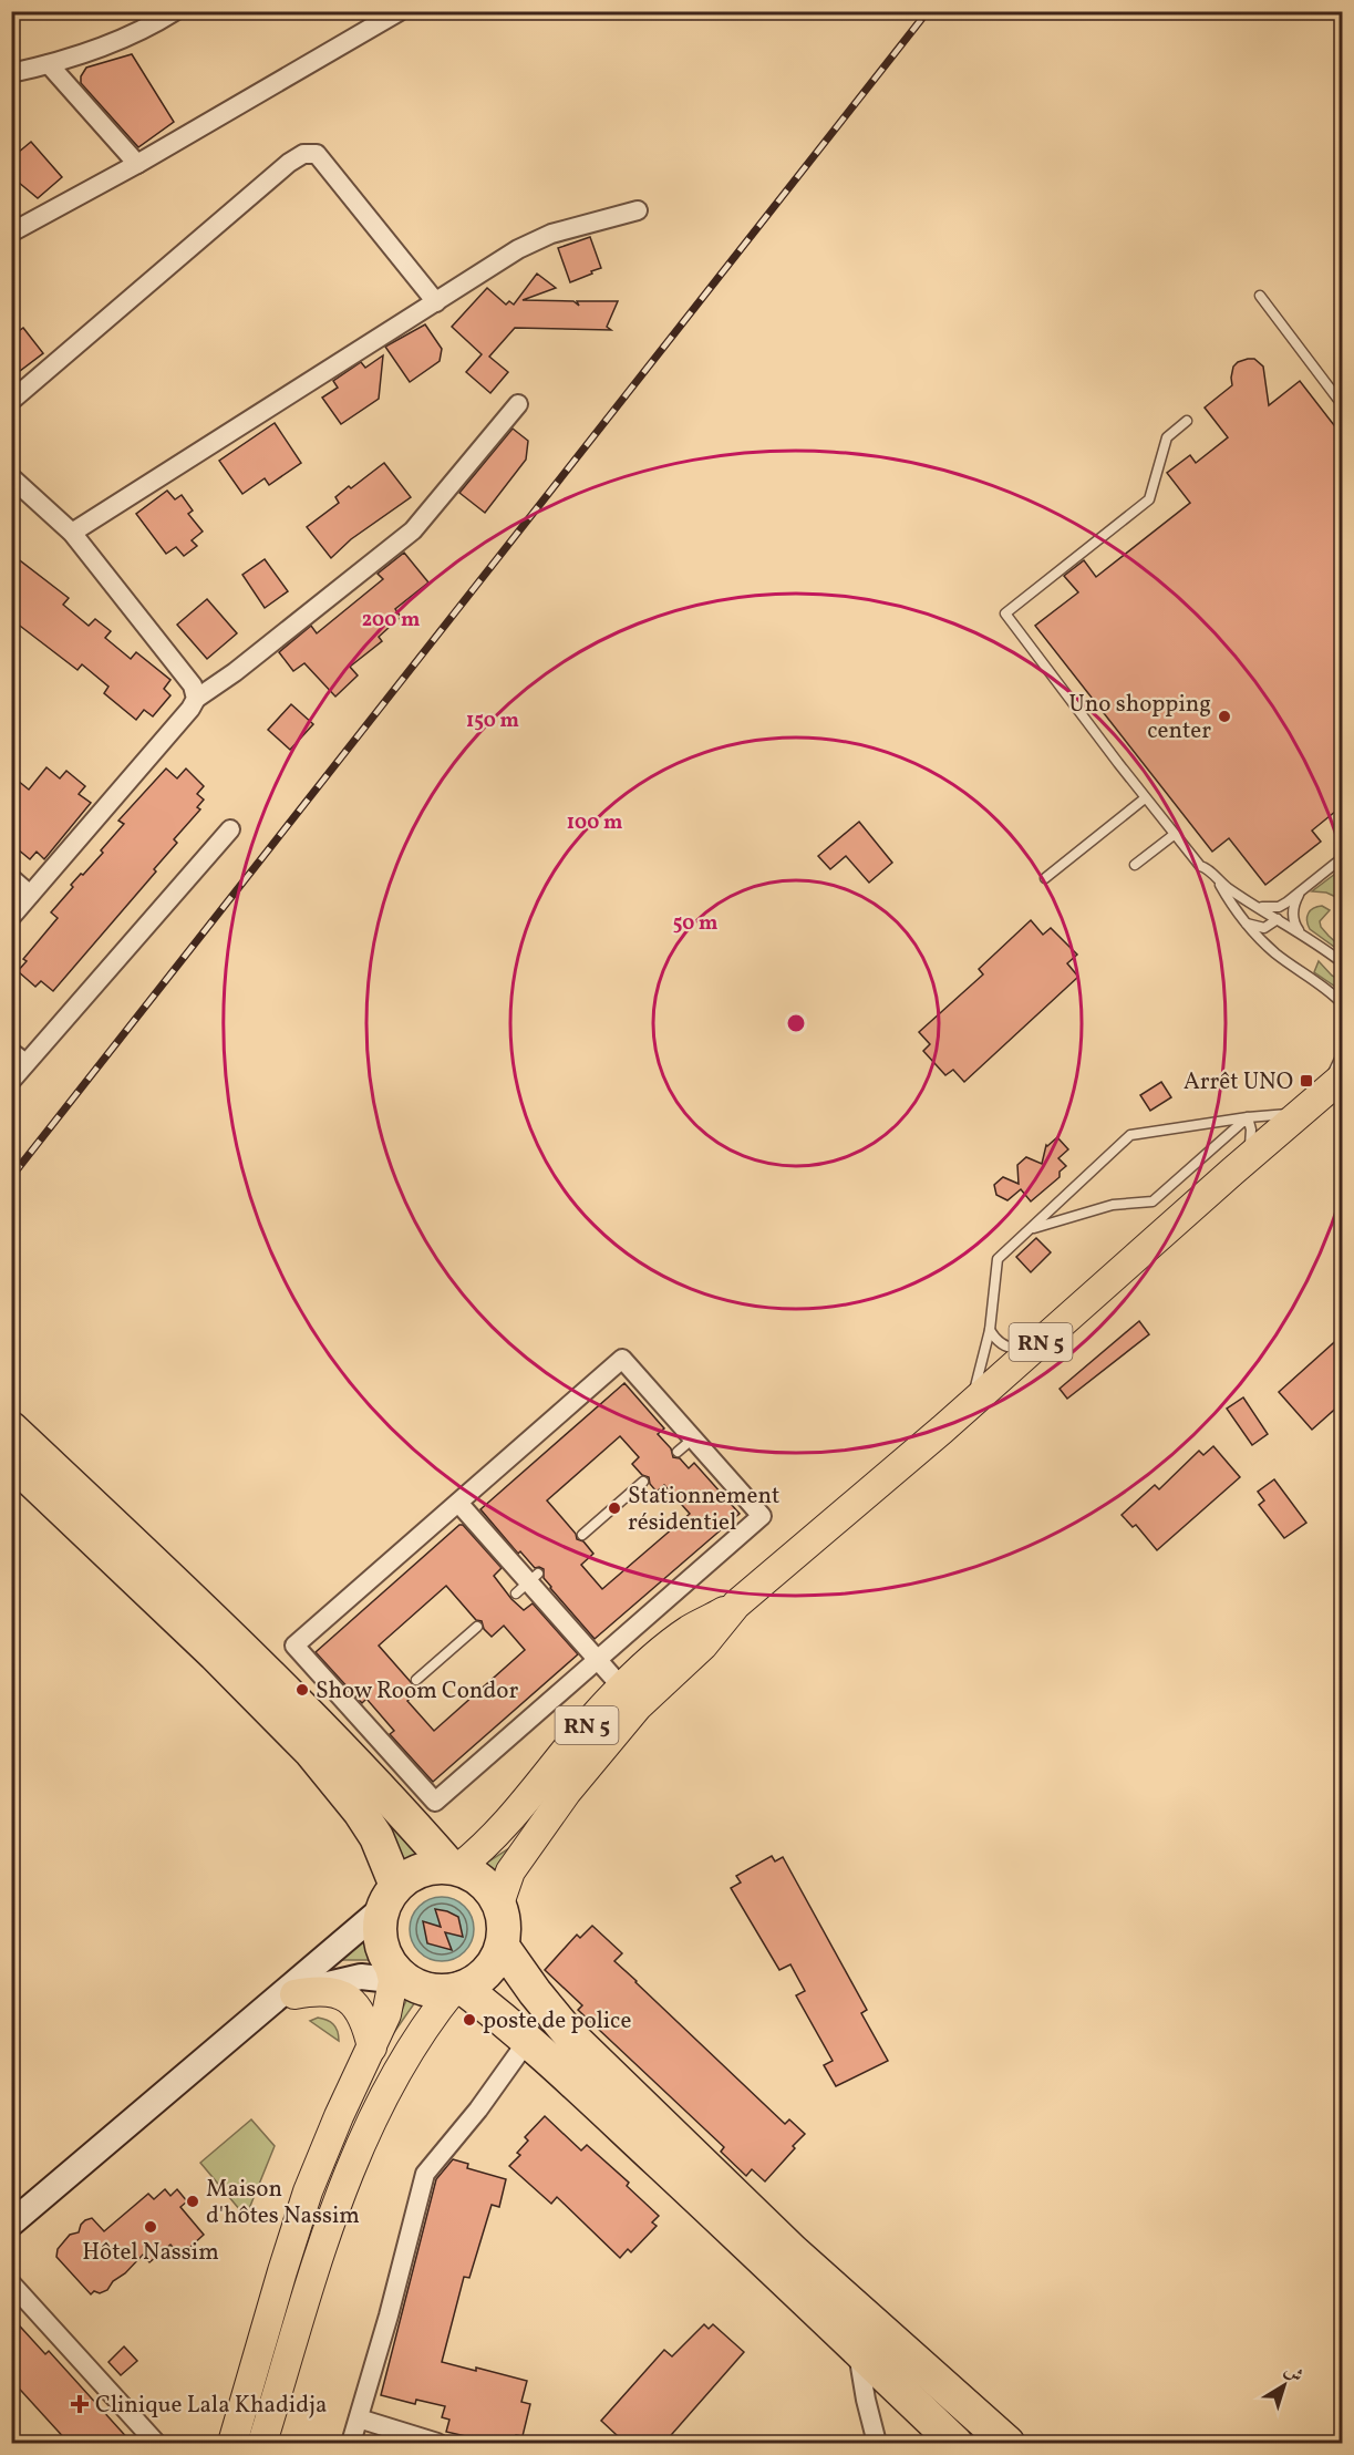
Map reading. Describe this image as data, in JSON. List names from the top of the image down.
{
  "streets": {
    "main road": ["RN 5"]
  },
  "places": {
    "other": [
      "Uno shopping center",
      "Stationnement résidentiel",
      "Show Room Condor",
      "poste de police",
      "Maison d'hôtes Nassim",
      "Hôtel Nassim"
    ],
    "transit": ["Arrêt UNO"],
    "health": ["Clinique Lala Khadidja"]
  },
  "north": "top right",
  "rings": [
    "200 m",
    "150 m",
    "100 m",
    "50 m"
  ]
}
